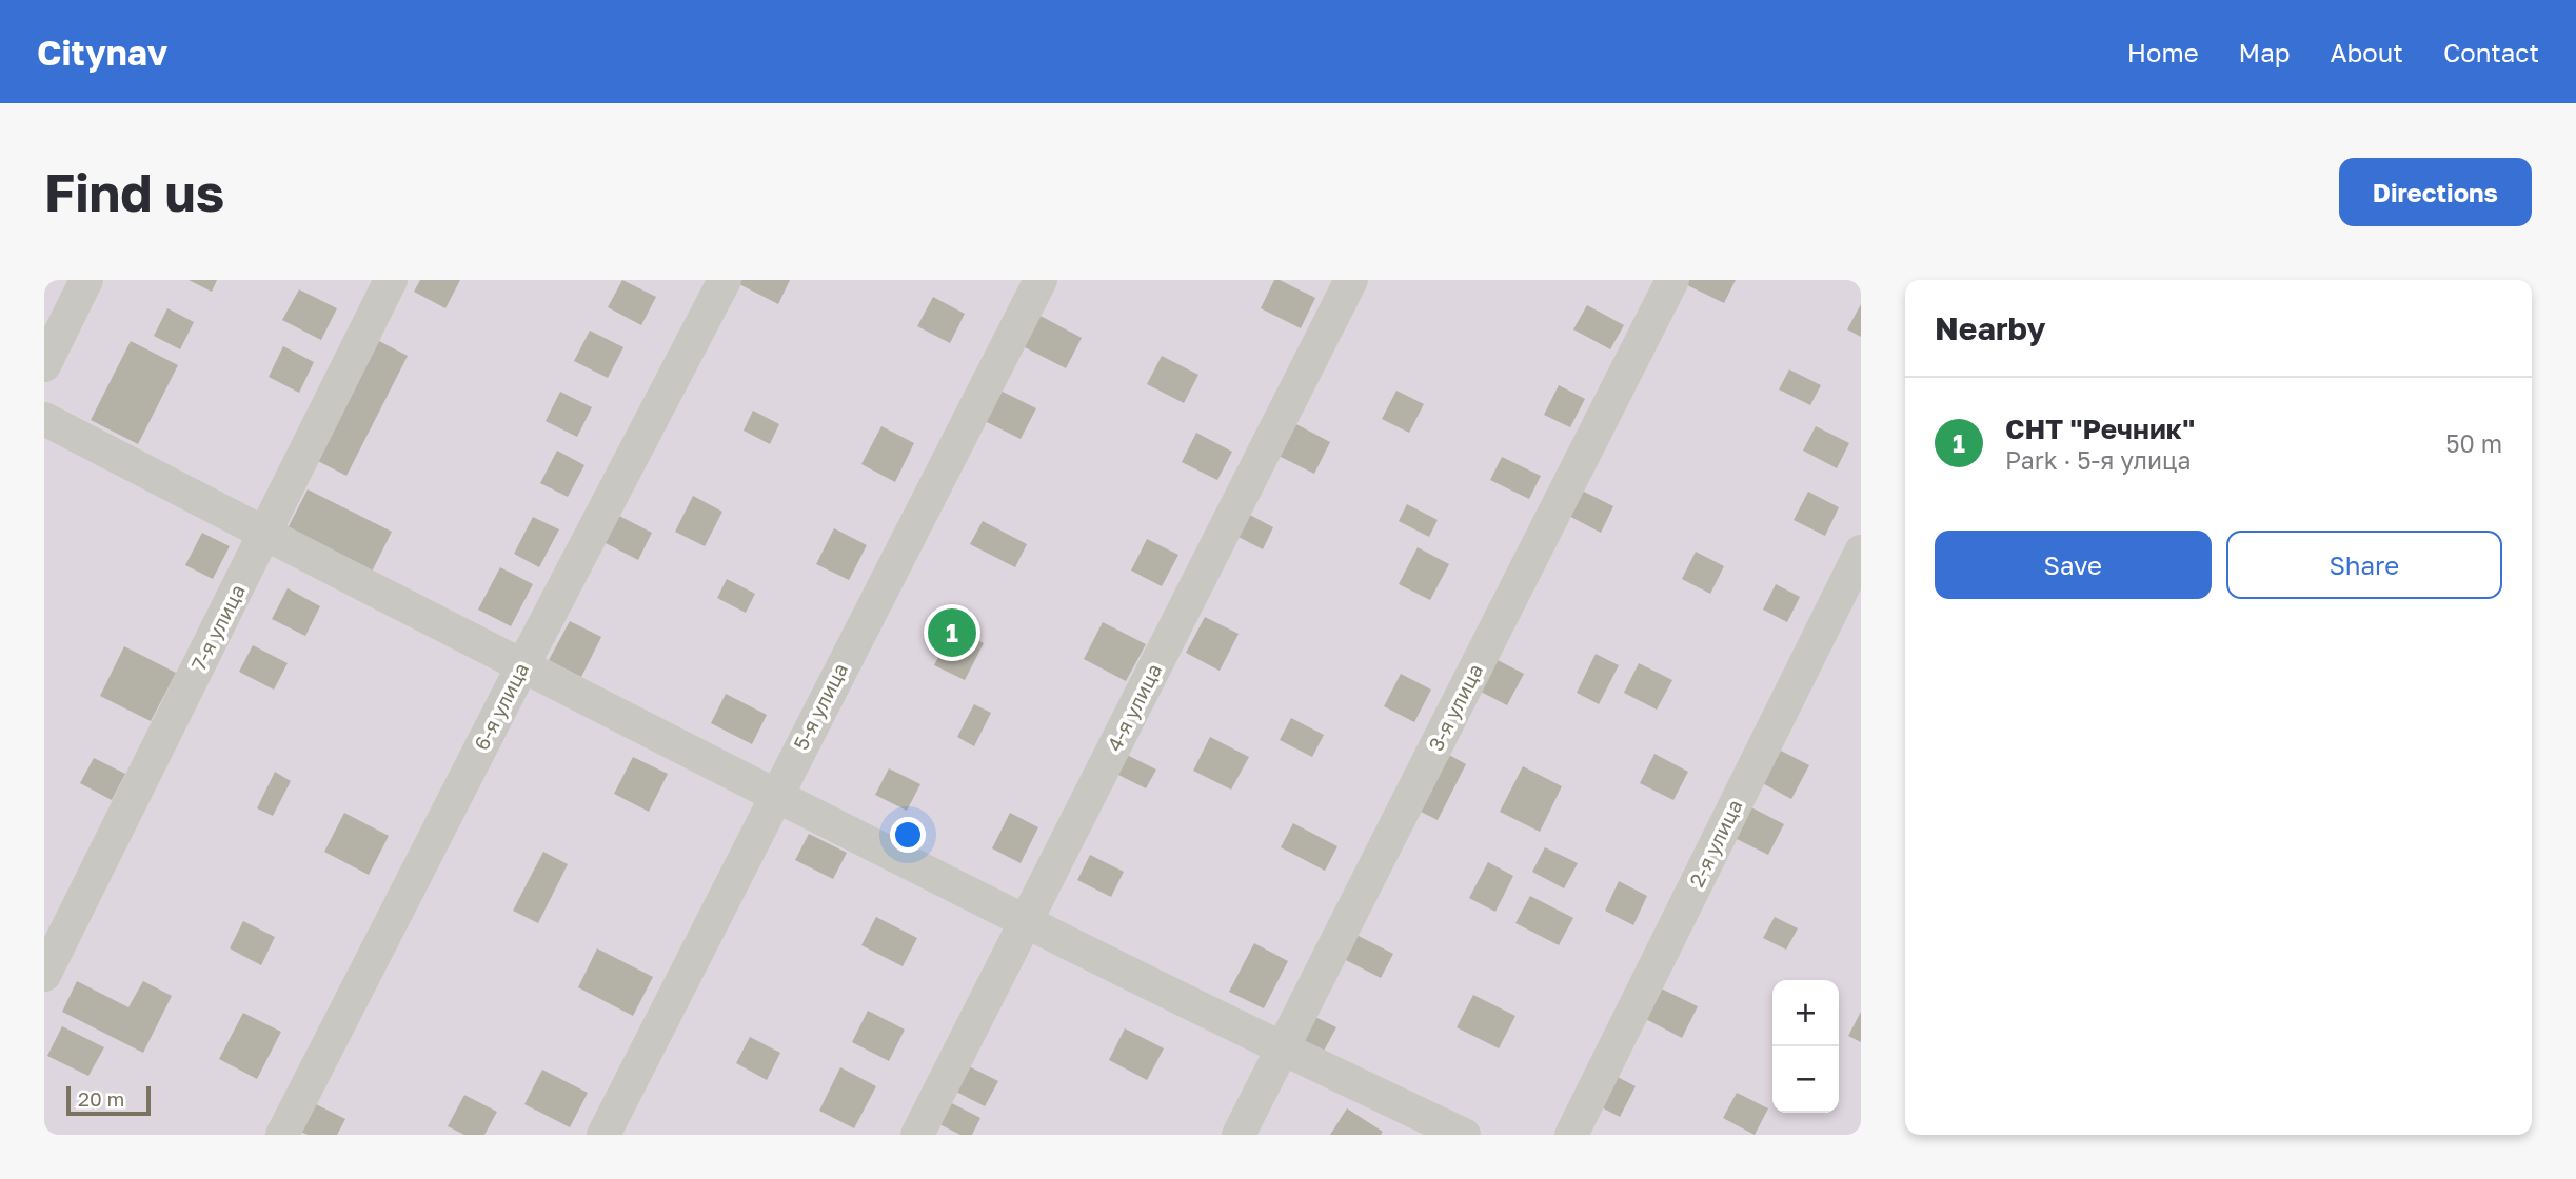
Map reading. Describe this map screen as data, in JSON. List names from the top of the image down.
{
  "streets": {
    "street": [
      "7-я улица",
      "6-я улица",
      "5-я улица",
      "4-я улица",
      "3-я улица",
      "2-я улица"
    ]
  },
  "scale_bar": "20 m",
  "page": {
    "header": "Citynav",
    "nav": [
      "Home",
      "Map",
      "About",
      "Contact"
    ],
    "buttons": [
      "Directions",
      ["Save", "Share"]
    ],
    "title": "Find us",
    "heading": "Nearby",
    "list": [
      {
        "mark": "1",
        "name": "СНТ \"Речник\"",
        "note": "Park · 5-я улица",
        "value": "50 m"
      }
    ],
    "pins": "1",
    "map_buttons": ["+", "−"],
    "scale": "20 m"
  }
}
